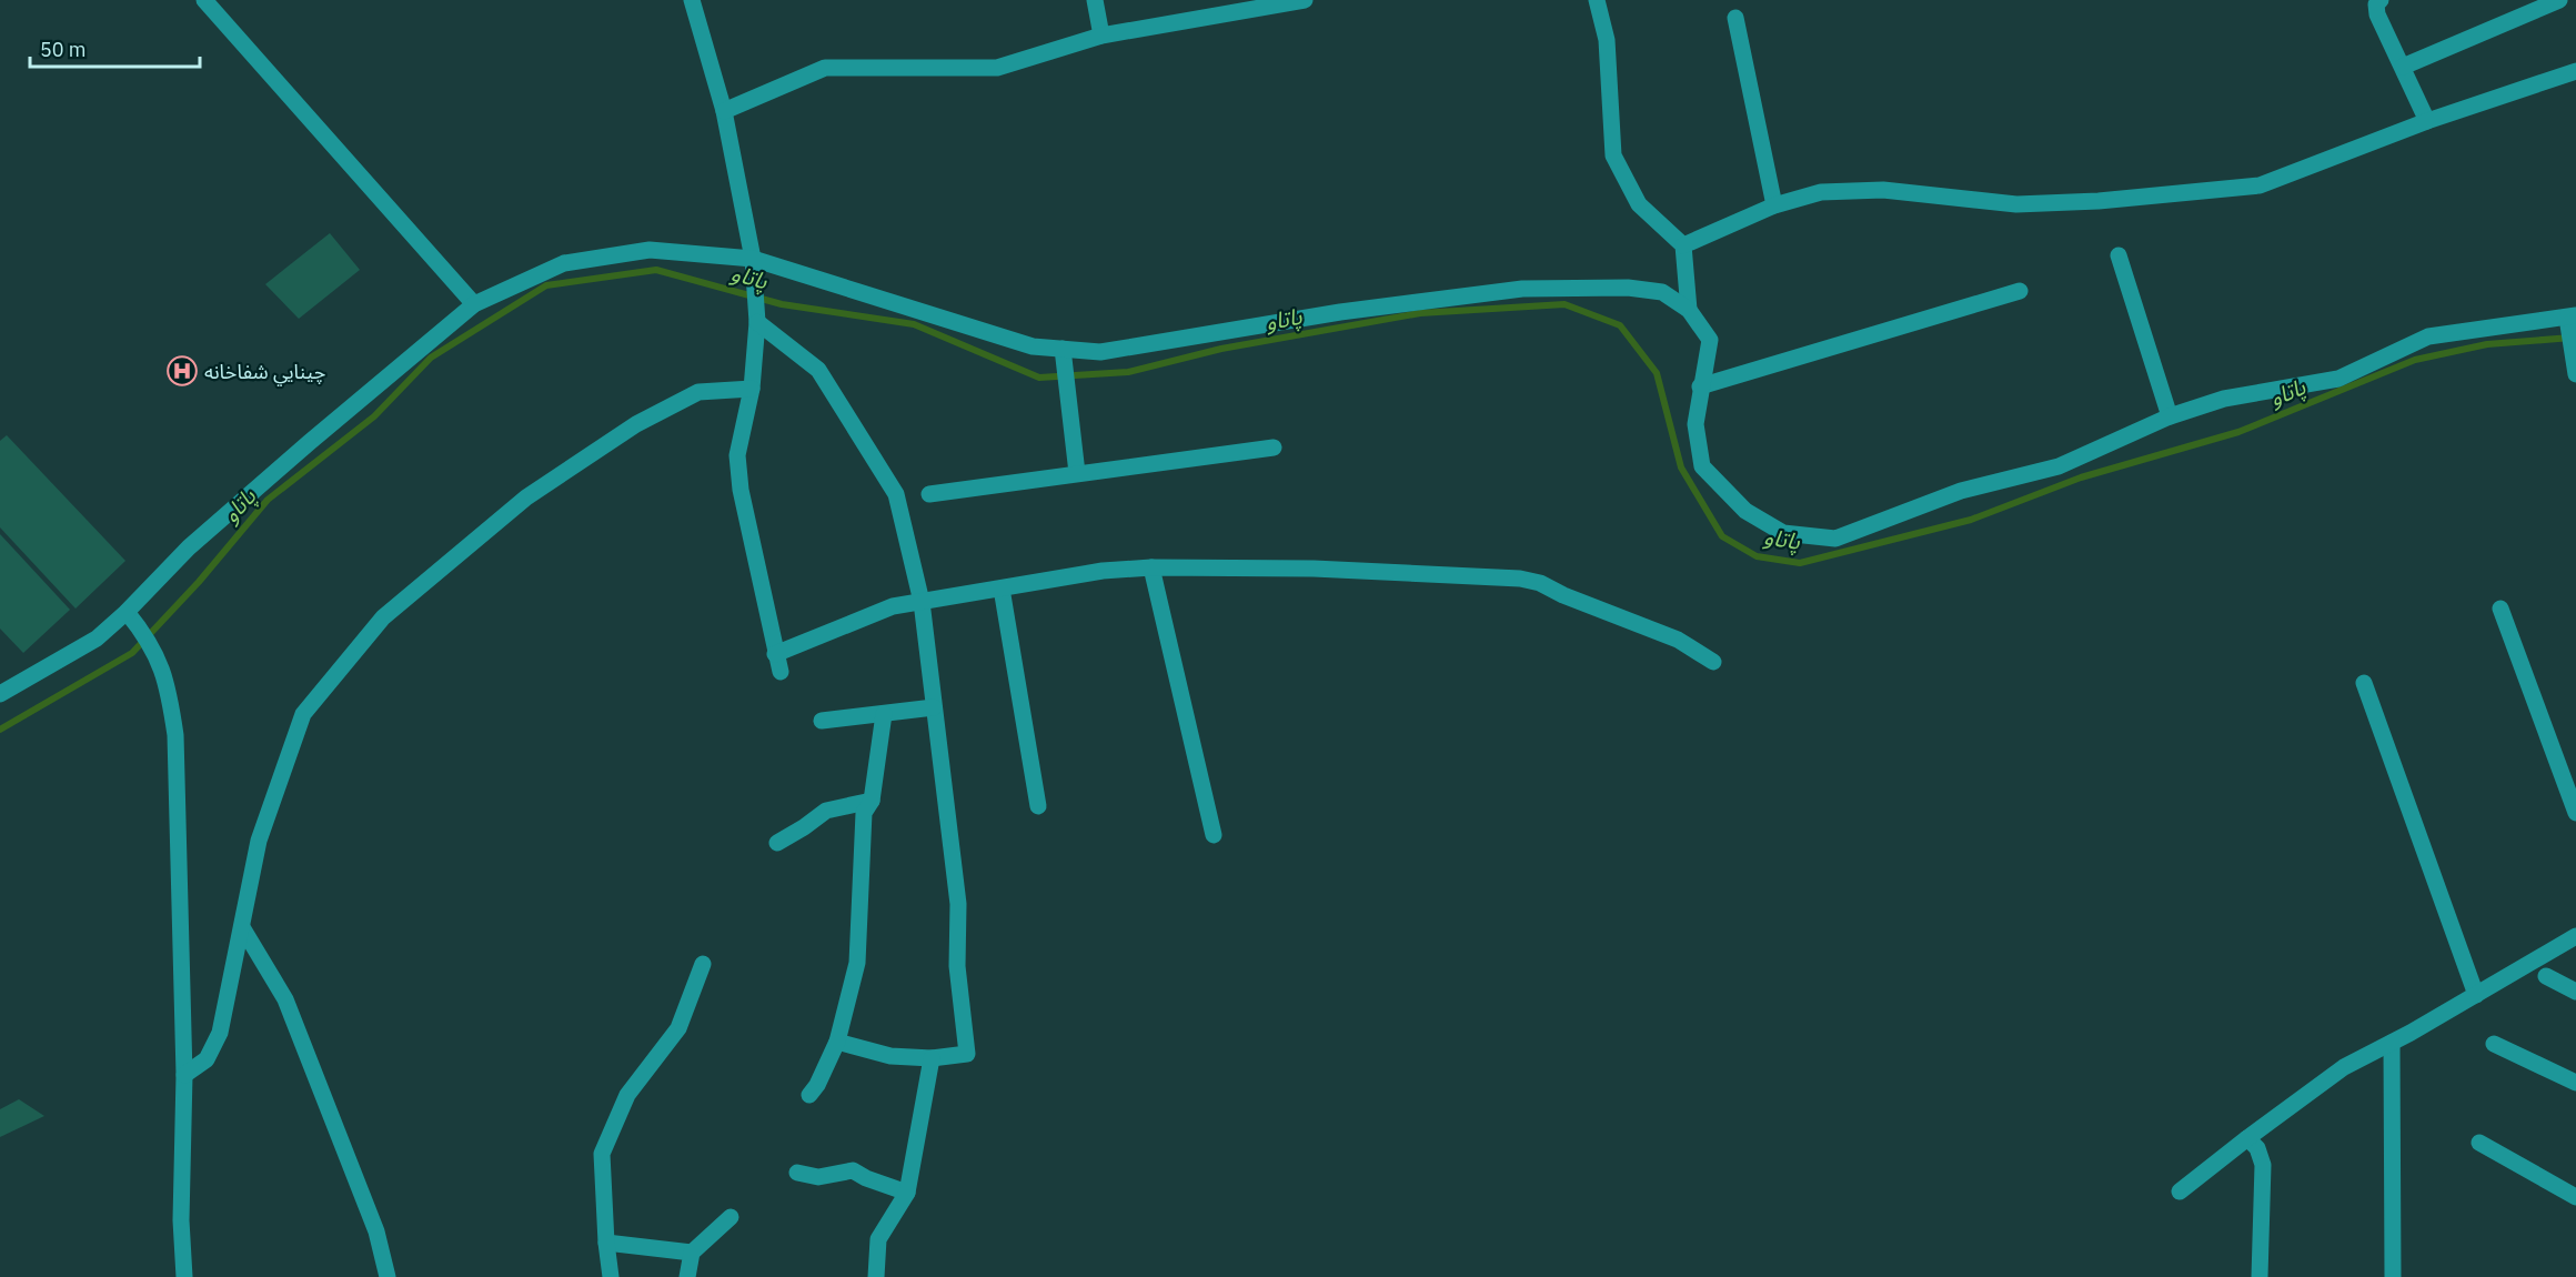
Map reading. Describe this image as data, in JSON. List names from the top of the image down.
{
  "water": ["پاتاو"],
  "places": {
    "hospital": ["چينايي شفاخانه"]
  },
  "scale_bar": "50 m"
}
